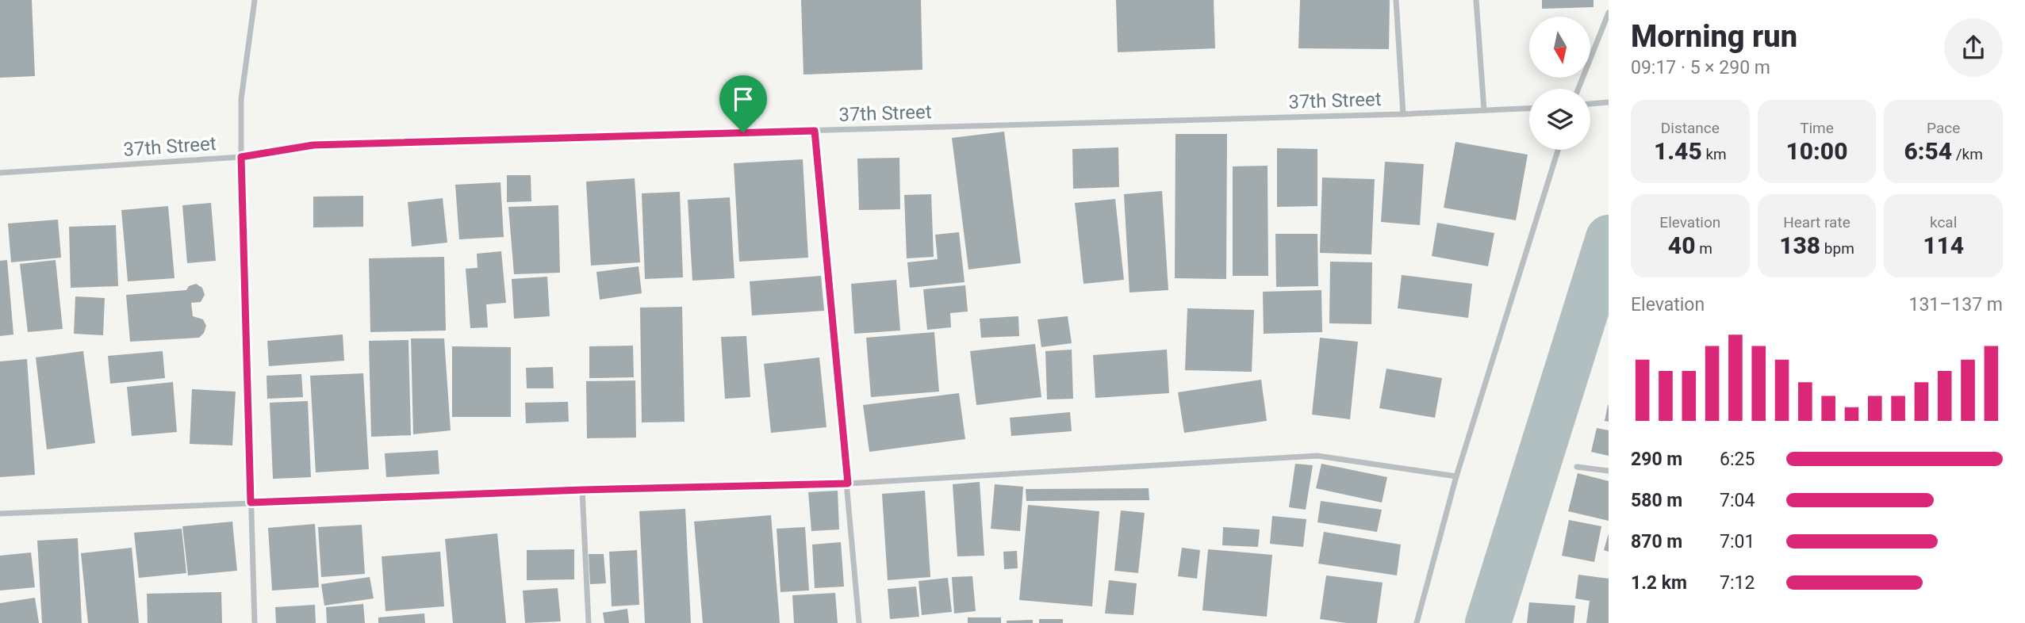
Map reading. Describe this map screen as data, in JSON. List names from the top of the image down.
{
  "streets": {
    "street": ["37th Street"]
  },
  "north": "bottom",
  "page": {
    "heading": ["Morning run", "09:17 · 5 × 290 m"],
    "stats": [
      ["Distance", "1.45 km"],
      ["Time", "10:00"],
      ["Pace", "6:54 /km"],
      ["Elevation", "40 m"],
      ["Heart rate", "138 bpm"],
      ["kcal", "114"]
    ],
    "chart": ["Elevation", "131–137 m"],
    "list": [
      {
        "name": "290 m",
        "note": "6:25"
      },
      {
        "name": "580 m",
        "note": "7:04"
      },
      {
        "name": "870 m",
        "note": "7:01"
      },
      {
        "name": "1.2 km",
        "note": "7:12"
      }
    ]
  }
}
